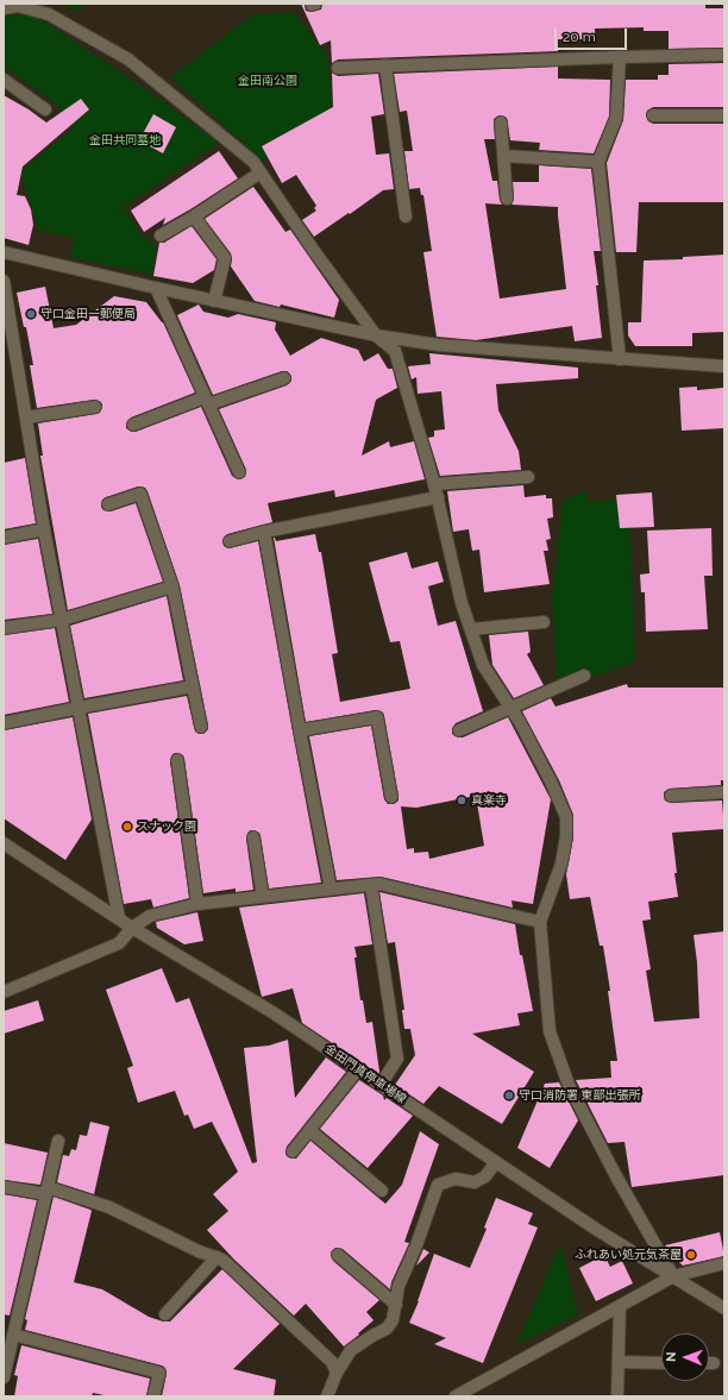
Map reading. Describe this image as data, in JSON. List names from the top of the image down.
{
  "streets": {
    "street": ["金田門真停車場線"]
  },
  "parks": ["金田南公園", "金田共同墓地"],
  "places": [
    "守口金田一郵便局",
    "真楽寺",
    "スナック園",
    "守口消防署 東部出張所",
    "ふれあい処元気茶屋"
  ],
  "scale_bar": "20 m",
  "north": "left"
}
